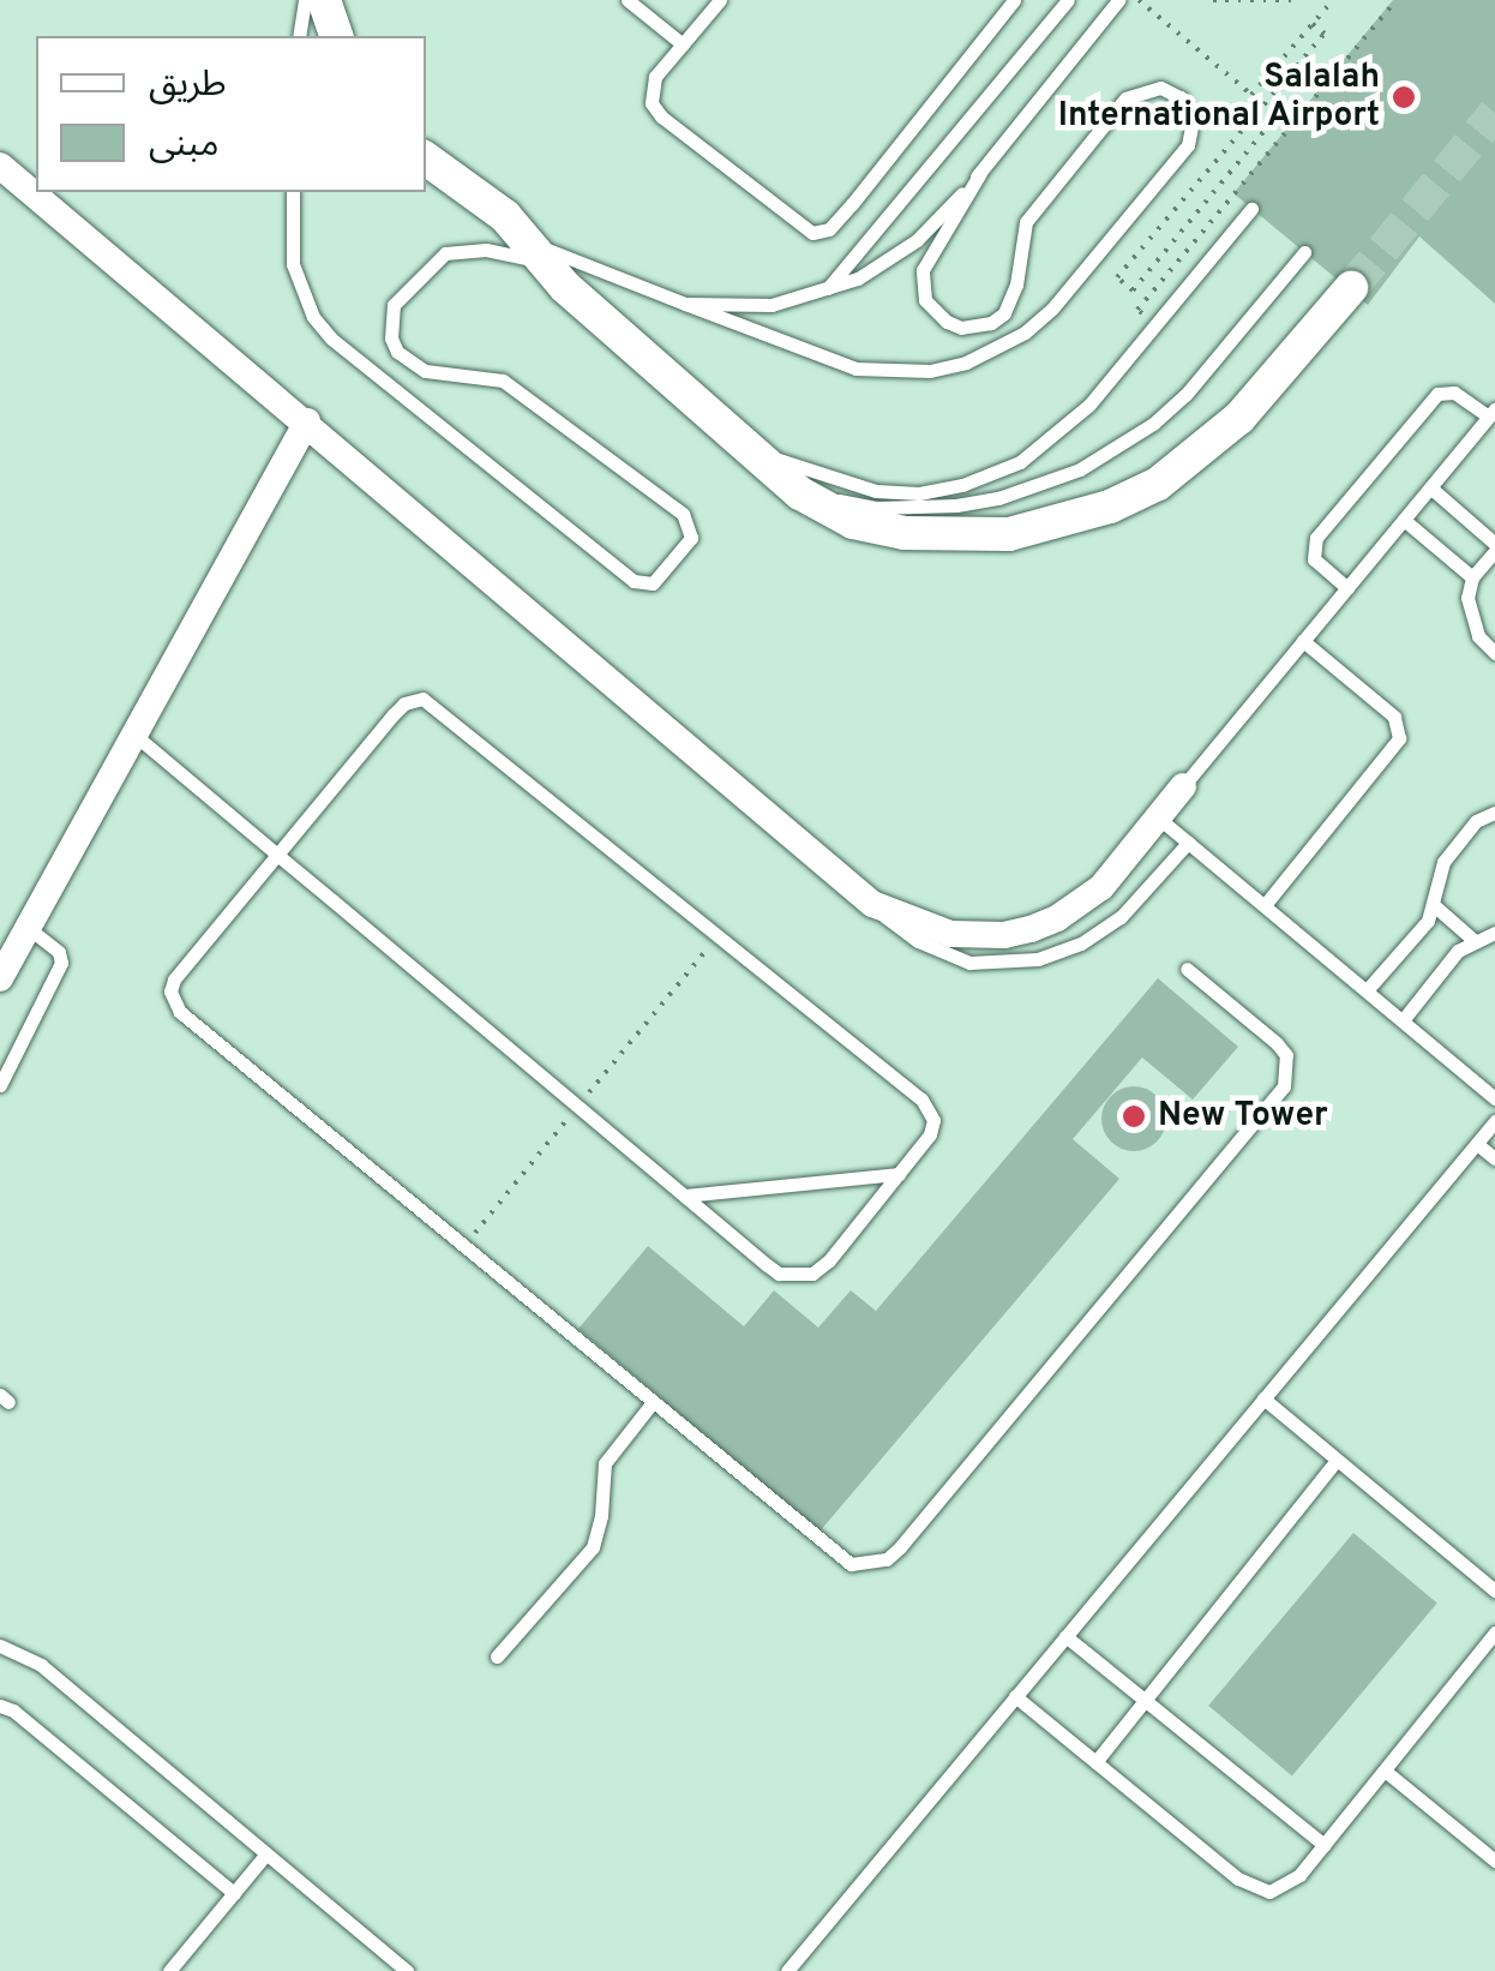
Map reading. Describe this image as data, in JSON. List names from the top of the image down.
{
  "places": ["Salalah International Airport", "New Tower"],
  "legend": ["طريق", "مبنى"]
}
